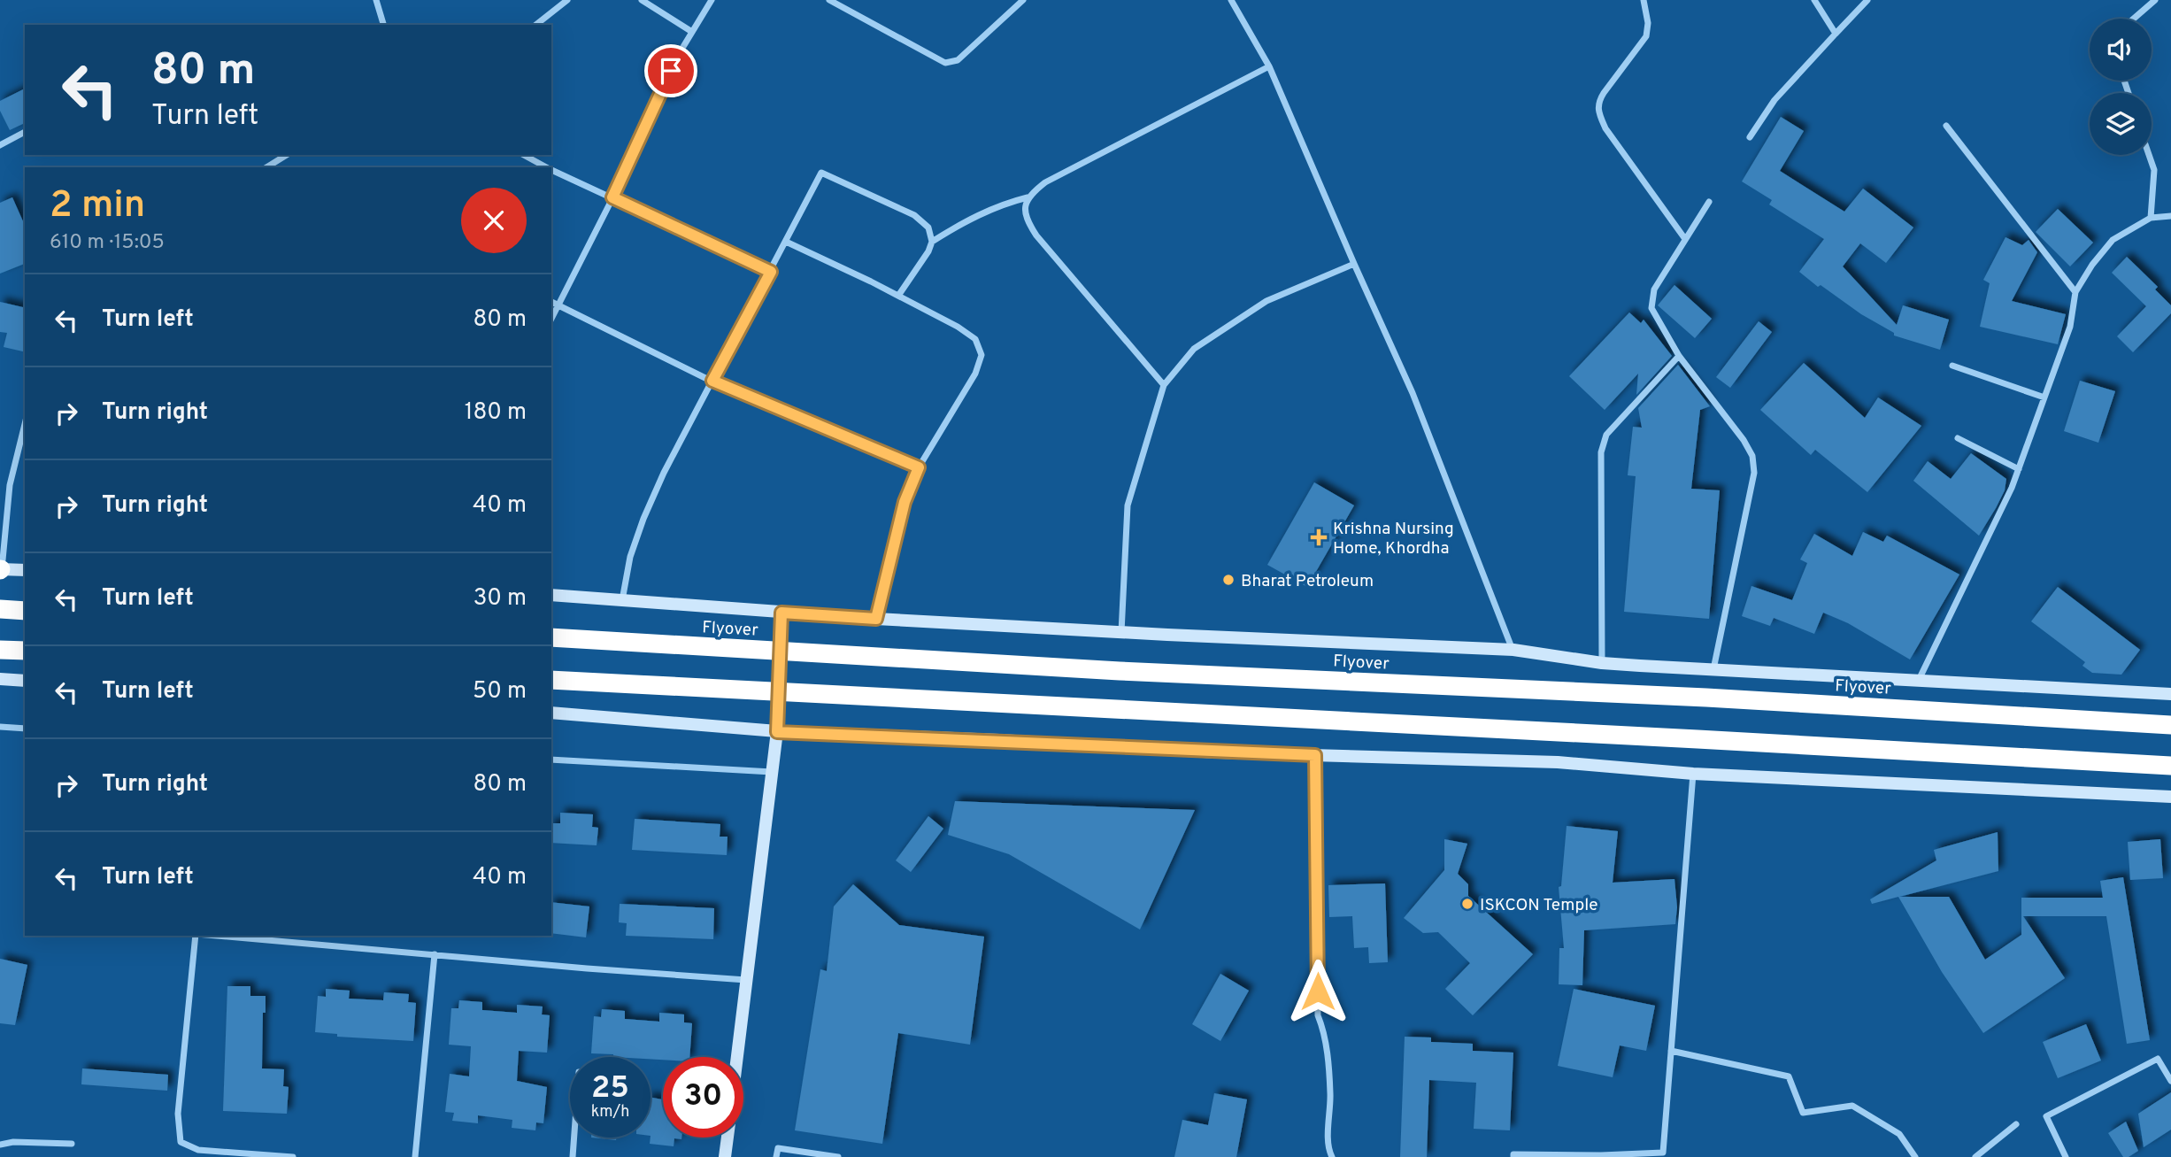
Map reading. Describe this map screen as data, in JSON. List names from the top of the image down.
{
  "streets": {
    "highway": ["Flyover"]
  },
  "places": {
    "health": ["Krishna Nursing Home, Khordha"],
    "other": ["Bharat Petroleum", "ISKCON Temple"]
  },
  "page": {
    "turn": ["80 m", "Turn left"],
    "heading": ["2 min", "610 m · 15:05"],
    "list": [
      {
        "name": "Turn left",
        "value": "80 m"
      },
      {
        "name": "Turn right",
        "value": "180 m"
      },
      {
        "name": "Turn right",
        "value": "40 m"
      },
      {
        "name": "Turn left",
        "value": "30 m"
      },
      {
        "name": "Turn left",
        "value": "50 m"
      },
      {
        "name": "Turn right",
        "value": "80 m"
      },
      {
        "name": "Turn left",
        "value": "40 m"
      }
    ],
    "speed": "25 km/h",
    "limit": "30"
  }
}
